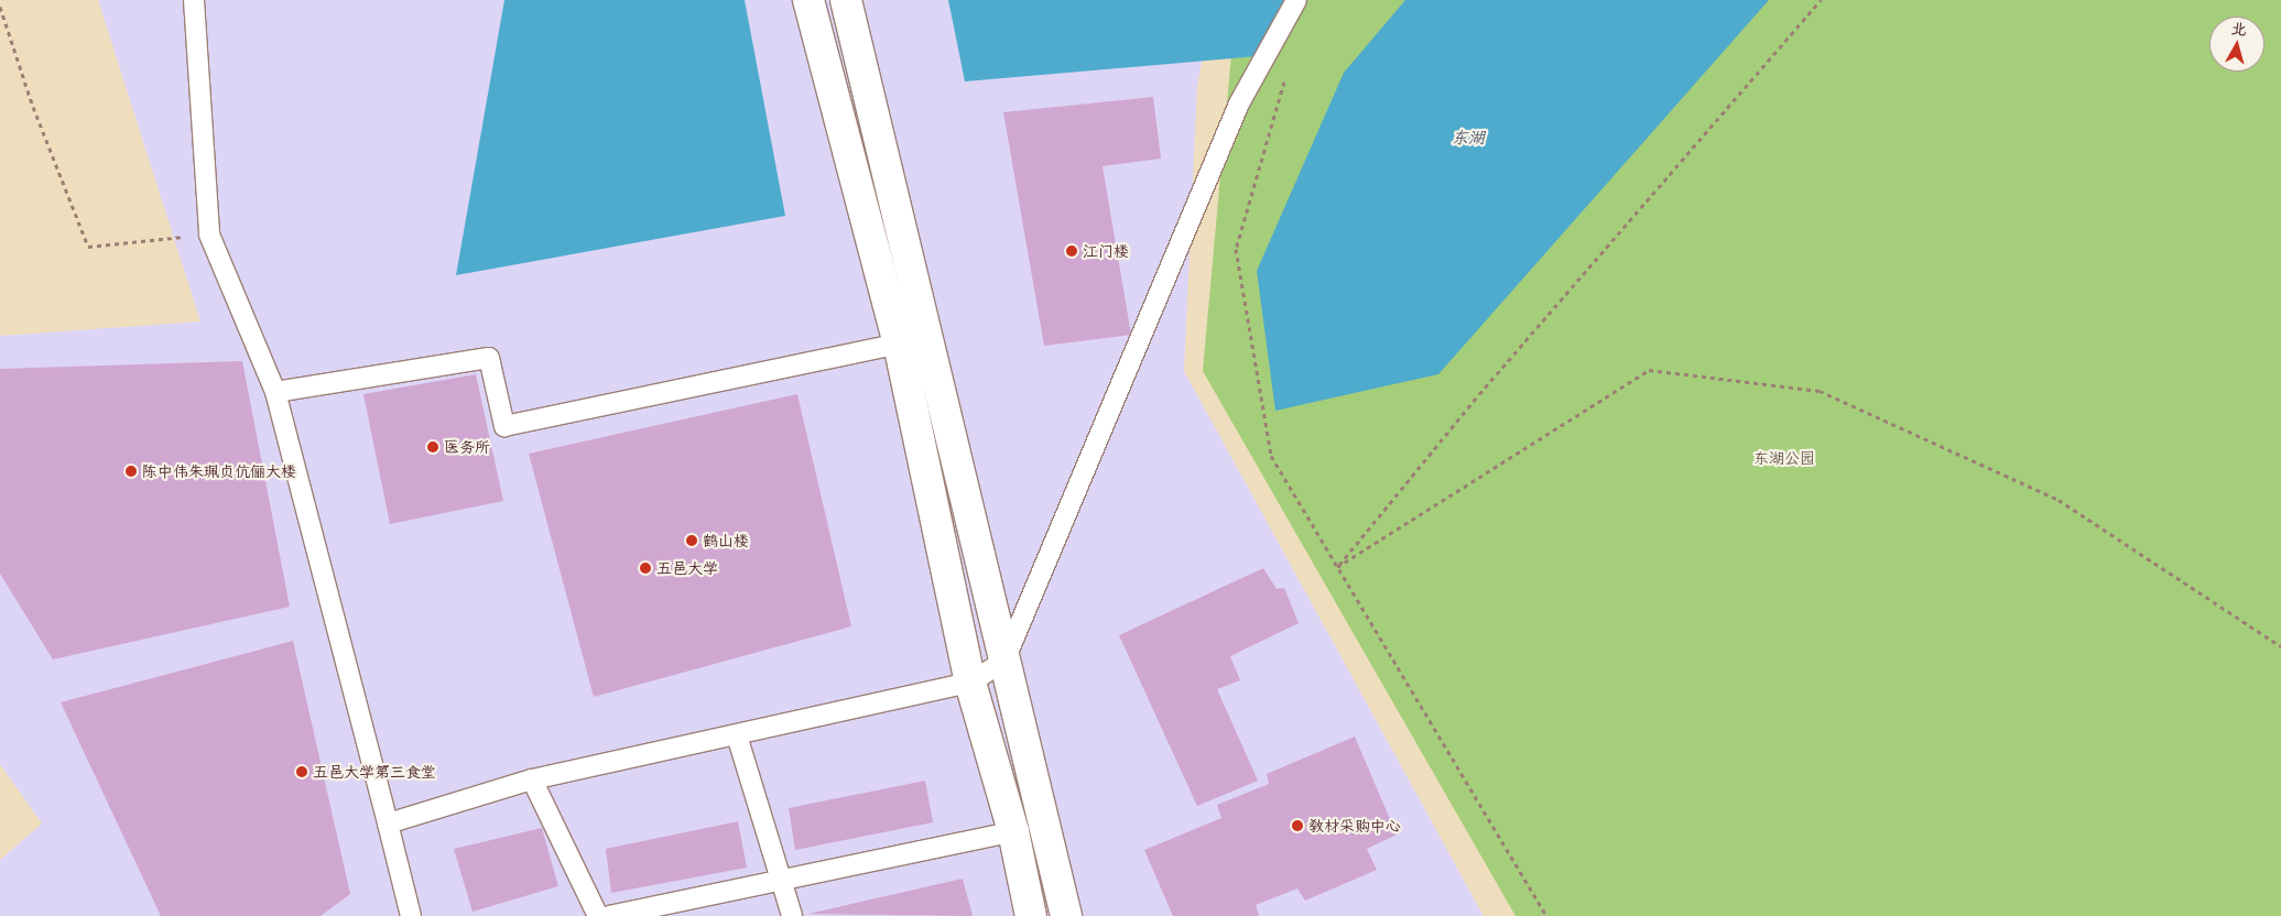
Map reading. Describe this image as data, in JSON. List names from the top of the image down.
{
  "water": ["东湖"],
  "parks": ["东湖公园"],
  "places": [
    "江门楼",
    "医务所",
    "陈中伟朱珮贞伉俪大楼",
    "鹤山楼",
    "五邑大学",
    "五邑大学第三食堂",
    "教材采购中心"
  ],
  "north": "top"
}
